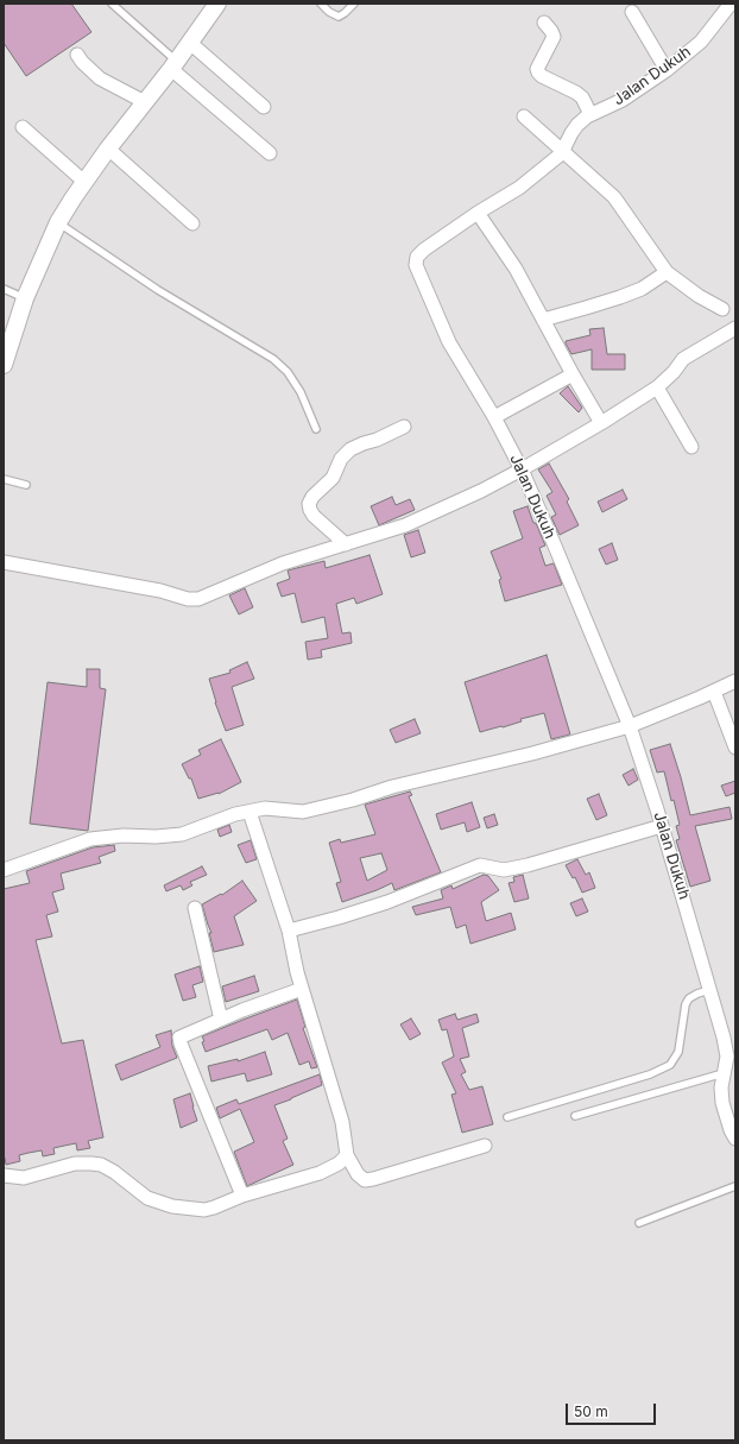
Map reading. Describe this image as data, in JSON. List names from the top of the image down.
{
  "streets": {
    "street": ["Jalan Dukuh"]
  },
  "scale_bar": "50 m"
}
